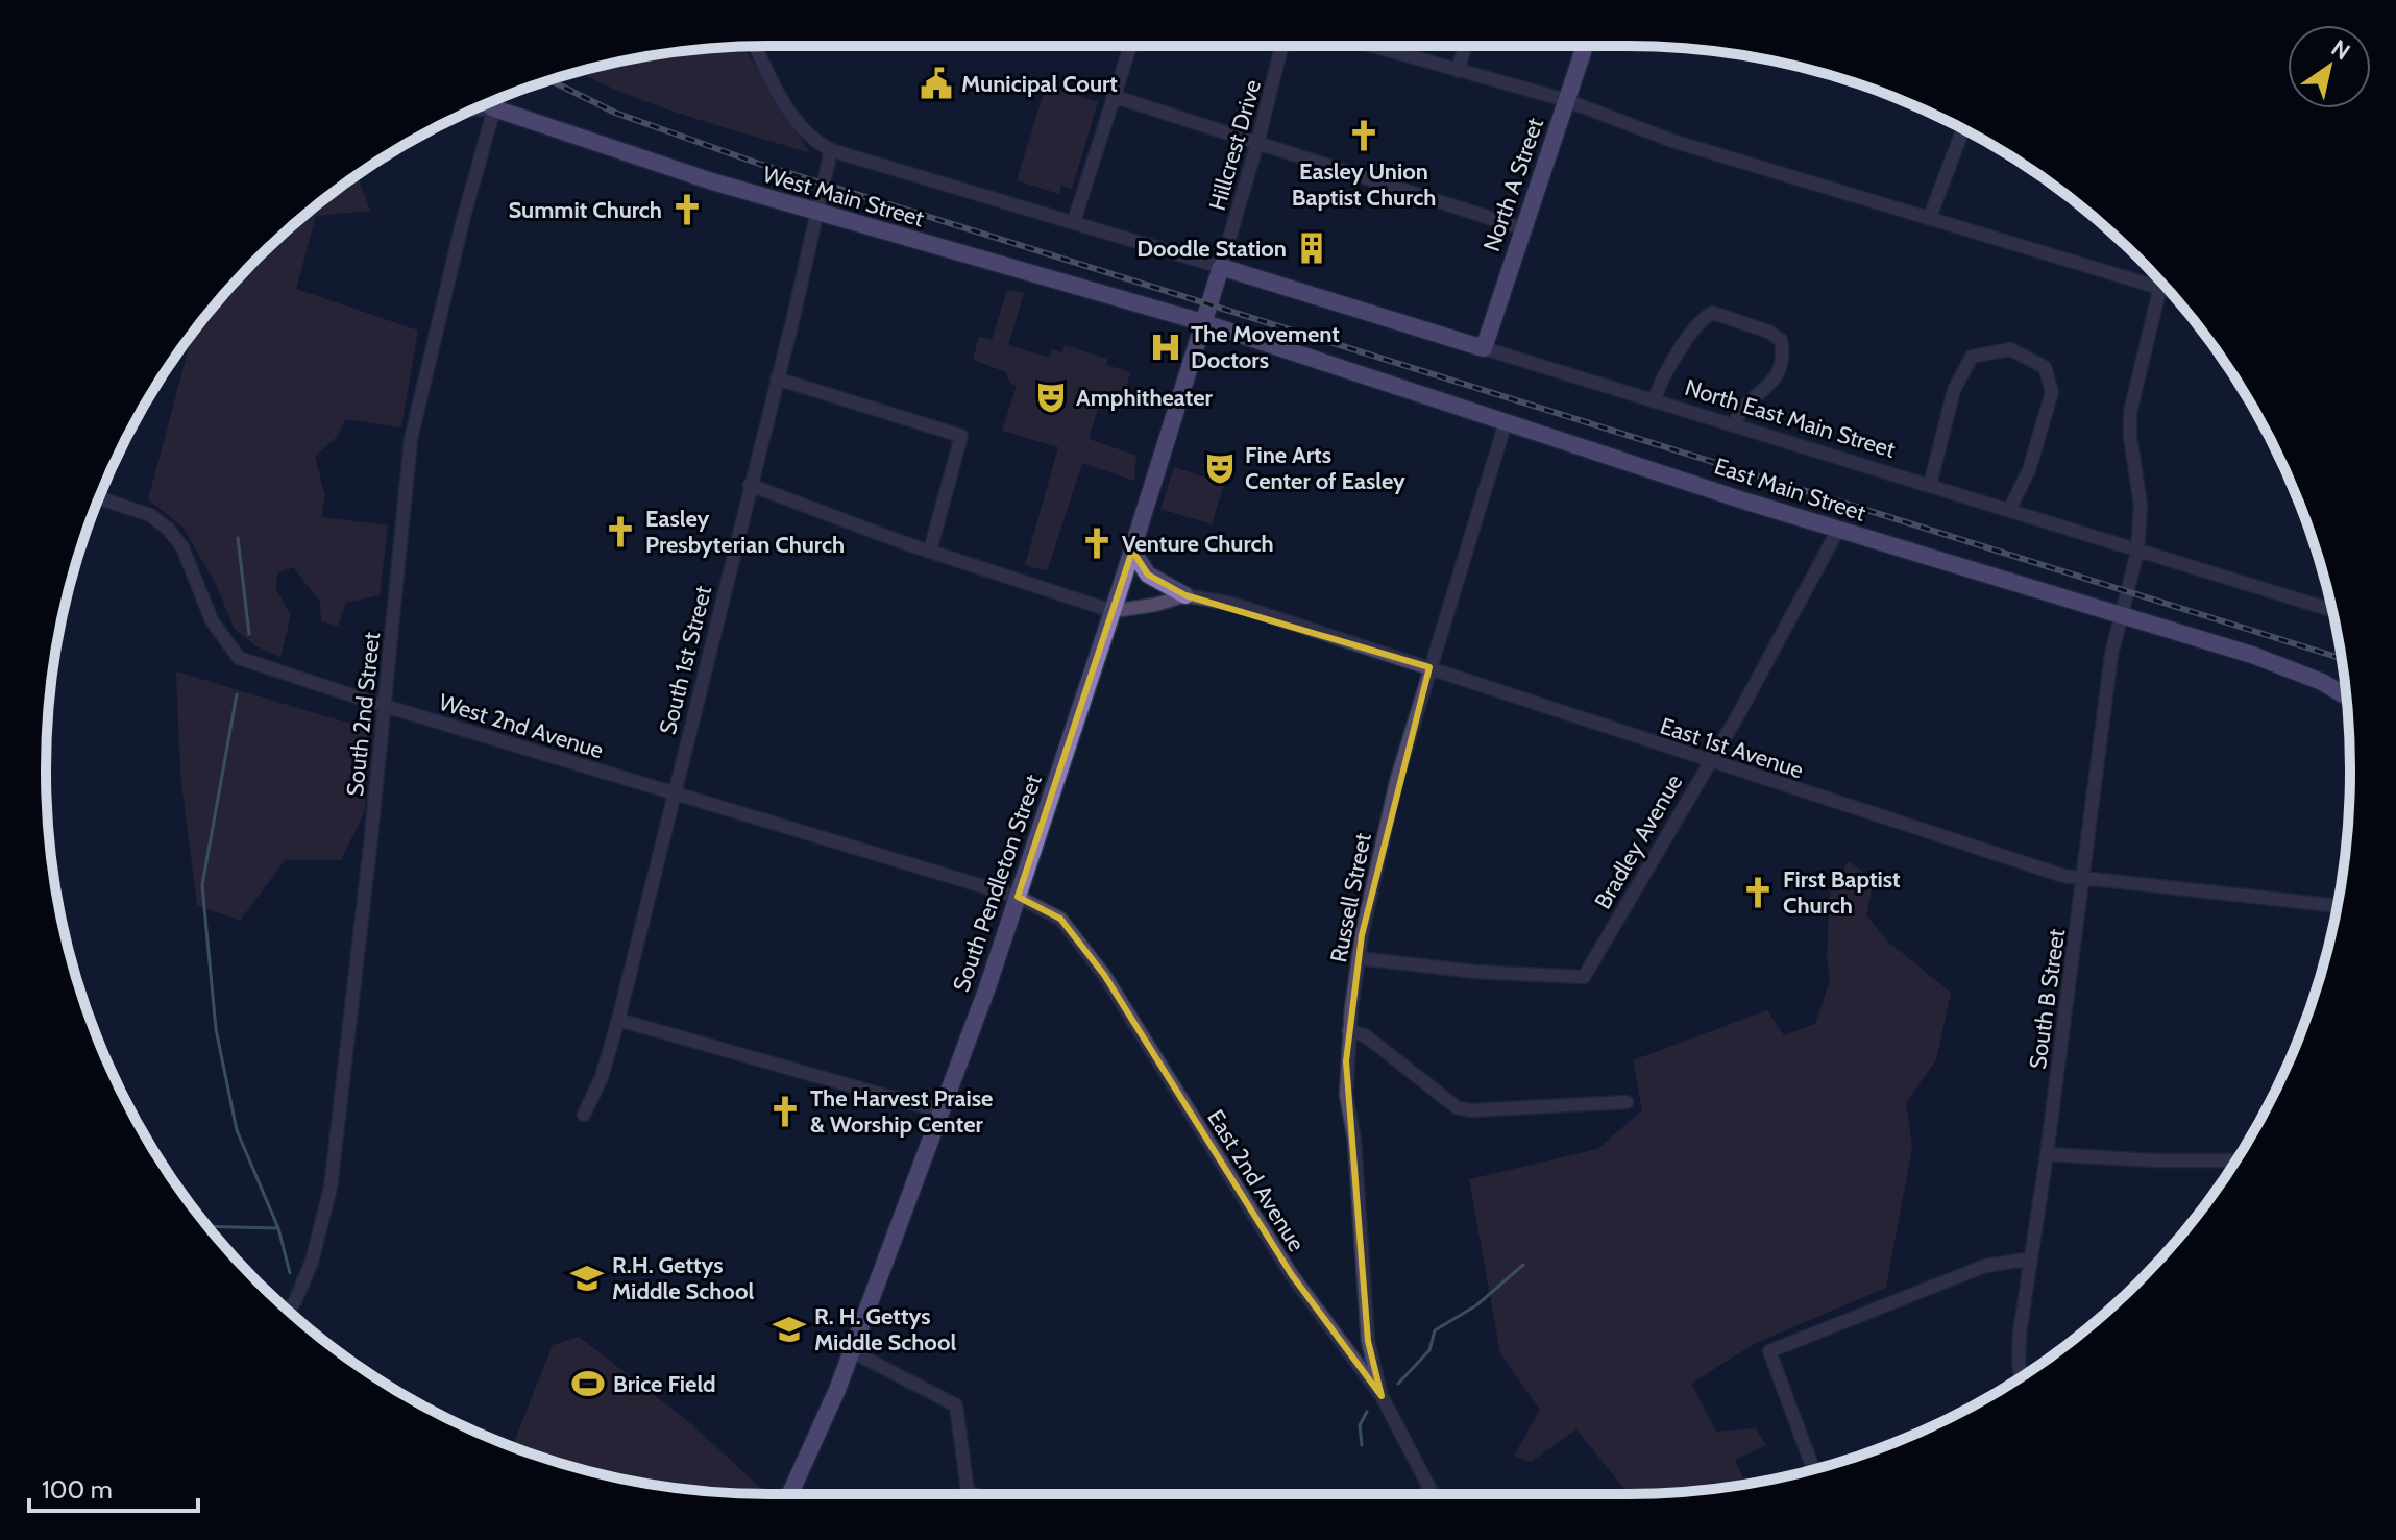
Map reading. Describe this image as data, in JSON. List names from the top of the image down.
{
  "streets": {
    "main road": [
      "North A Street",
      "West Main Street",
      "North East Main Street",
      "East Main Street",
      "South Pendleton Street"
    ],
    "street": [
      "Hillcrest Drive",
      "South 1st Street",
      "South 2nd Street",
      "West 2nd Avenue",
      "East 1st Avenue",
      "Bradley Avenue",
      "Russell Street",
      "South B Street",
      "East 2nd Avenue"
    ]
  },
  "crossings": [
    ["Hillcrest Drive", "North East Main Street"],
    ["Hillcrest Drive", "South Pendleton Street"],
    ["North A Street", "North East Main Street"],
    ["West Main Street", "East Main Street"],
    ["West Main Street", "South 1st Street"],
    ["West Main Street", "South 2nd Street"],
    ["West Main Street", "South Pendleton Street"],
    ["North East Main Street", "South Pendleton Street"],
    ["North East Main Street", "South B Street"],
    ["East Main Street", "Bradley Avenue"],
    ["East Main Street", "South Pendleton Street"],
    ["East Main Street", "Russell Street"],
    ["East Main Street", "South B Street"],
    ["South 1st Street", "West 2nd Avenue"],
    ["South 2nd Street", "West 2nd Avenue"],
    ["West 2nd Avenue", "South Pendleton Street"],
    ["West 2nd Avenue", "East 2nd Avenue"],
    ["East 1st Avenue", "Bradley Avenue"],
    ["East 1st Avenue", "South Pendleton Street"],
    ["East 1st Avenue", "Russell Street"],
    ["East 1st Avenue", "South B Street"],
    ["Bradley Avenue", "Russell Street"],
    ["South Pendleton Street", "East 2nd Avenue"],
    ["Russell Street", "East 2nd Avenue"]
  ],
  "places": {
    "public building": ["Municipal Court"],
    "church": [
      "Easley Union Baptist Church",
      "Summit Church",
      "Easley Presbyterian Church",
      "Venture Church",
      "First Baptist Church",
      "The Harvest Praise & Worship Center"
    ],
    "building": ["Doodle Station"],
    "hospital": ["The Movement Doctors"],
    "theatre": ["Amphitheater", "Fine Arts Center of Easley"],
    "school or university": ["R.H. Gettys Middle School", "R. H. Gettys Middle School"],
    "sports": ["Brice Field"]
  },
  "scale_bar": "100 m",
  "north": "top right"
}
